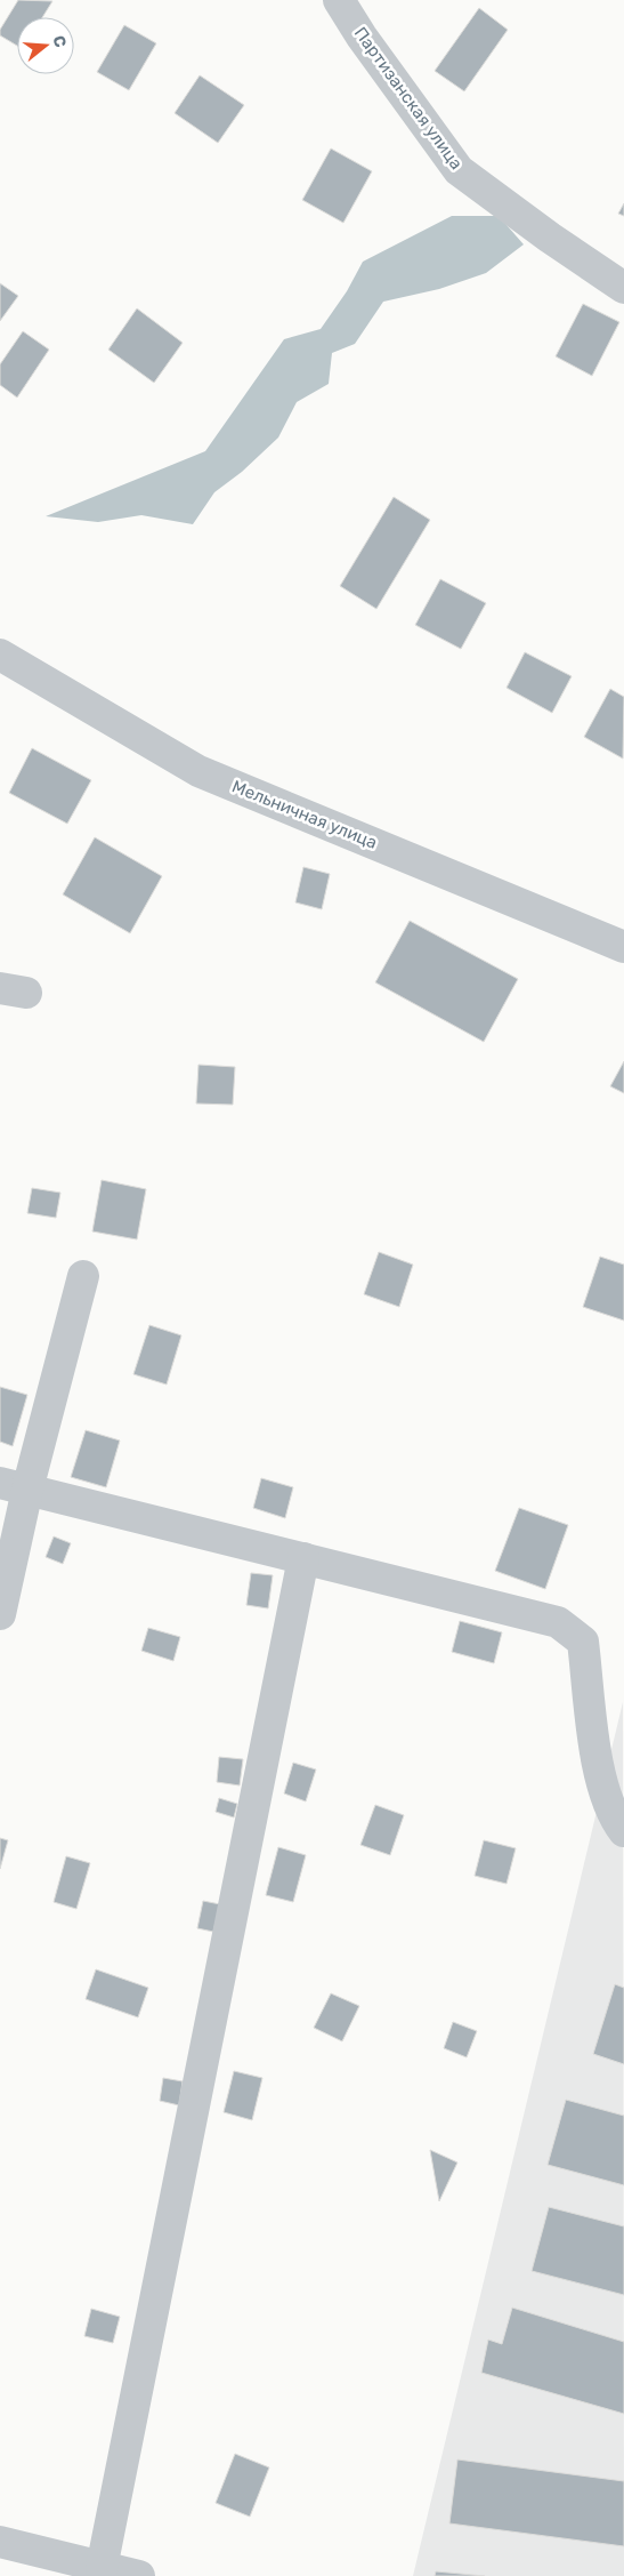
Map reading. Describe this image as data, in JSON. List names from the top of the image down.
{
  "streets": {
    "street": ["Партизанская улица", "Мельничная улица"]
  },
  "north": "right"
}
